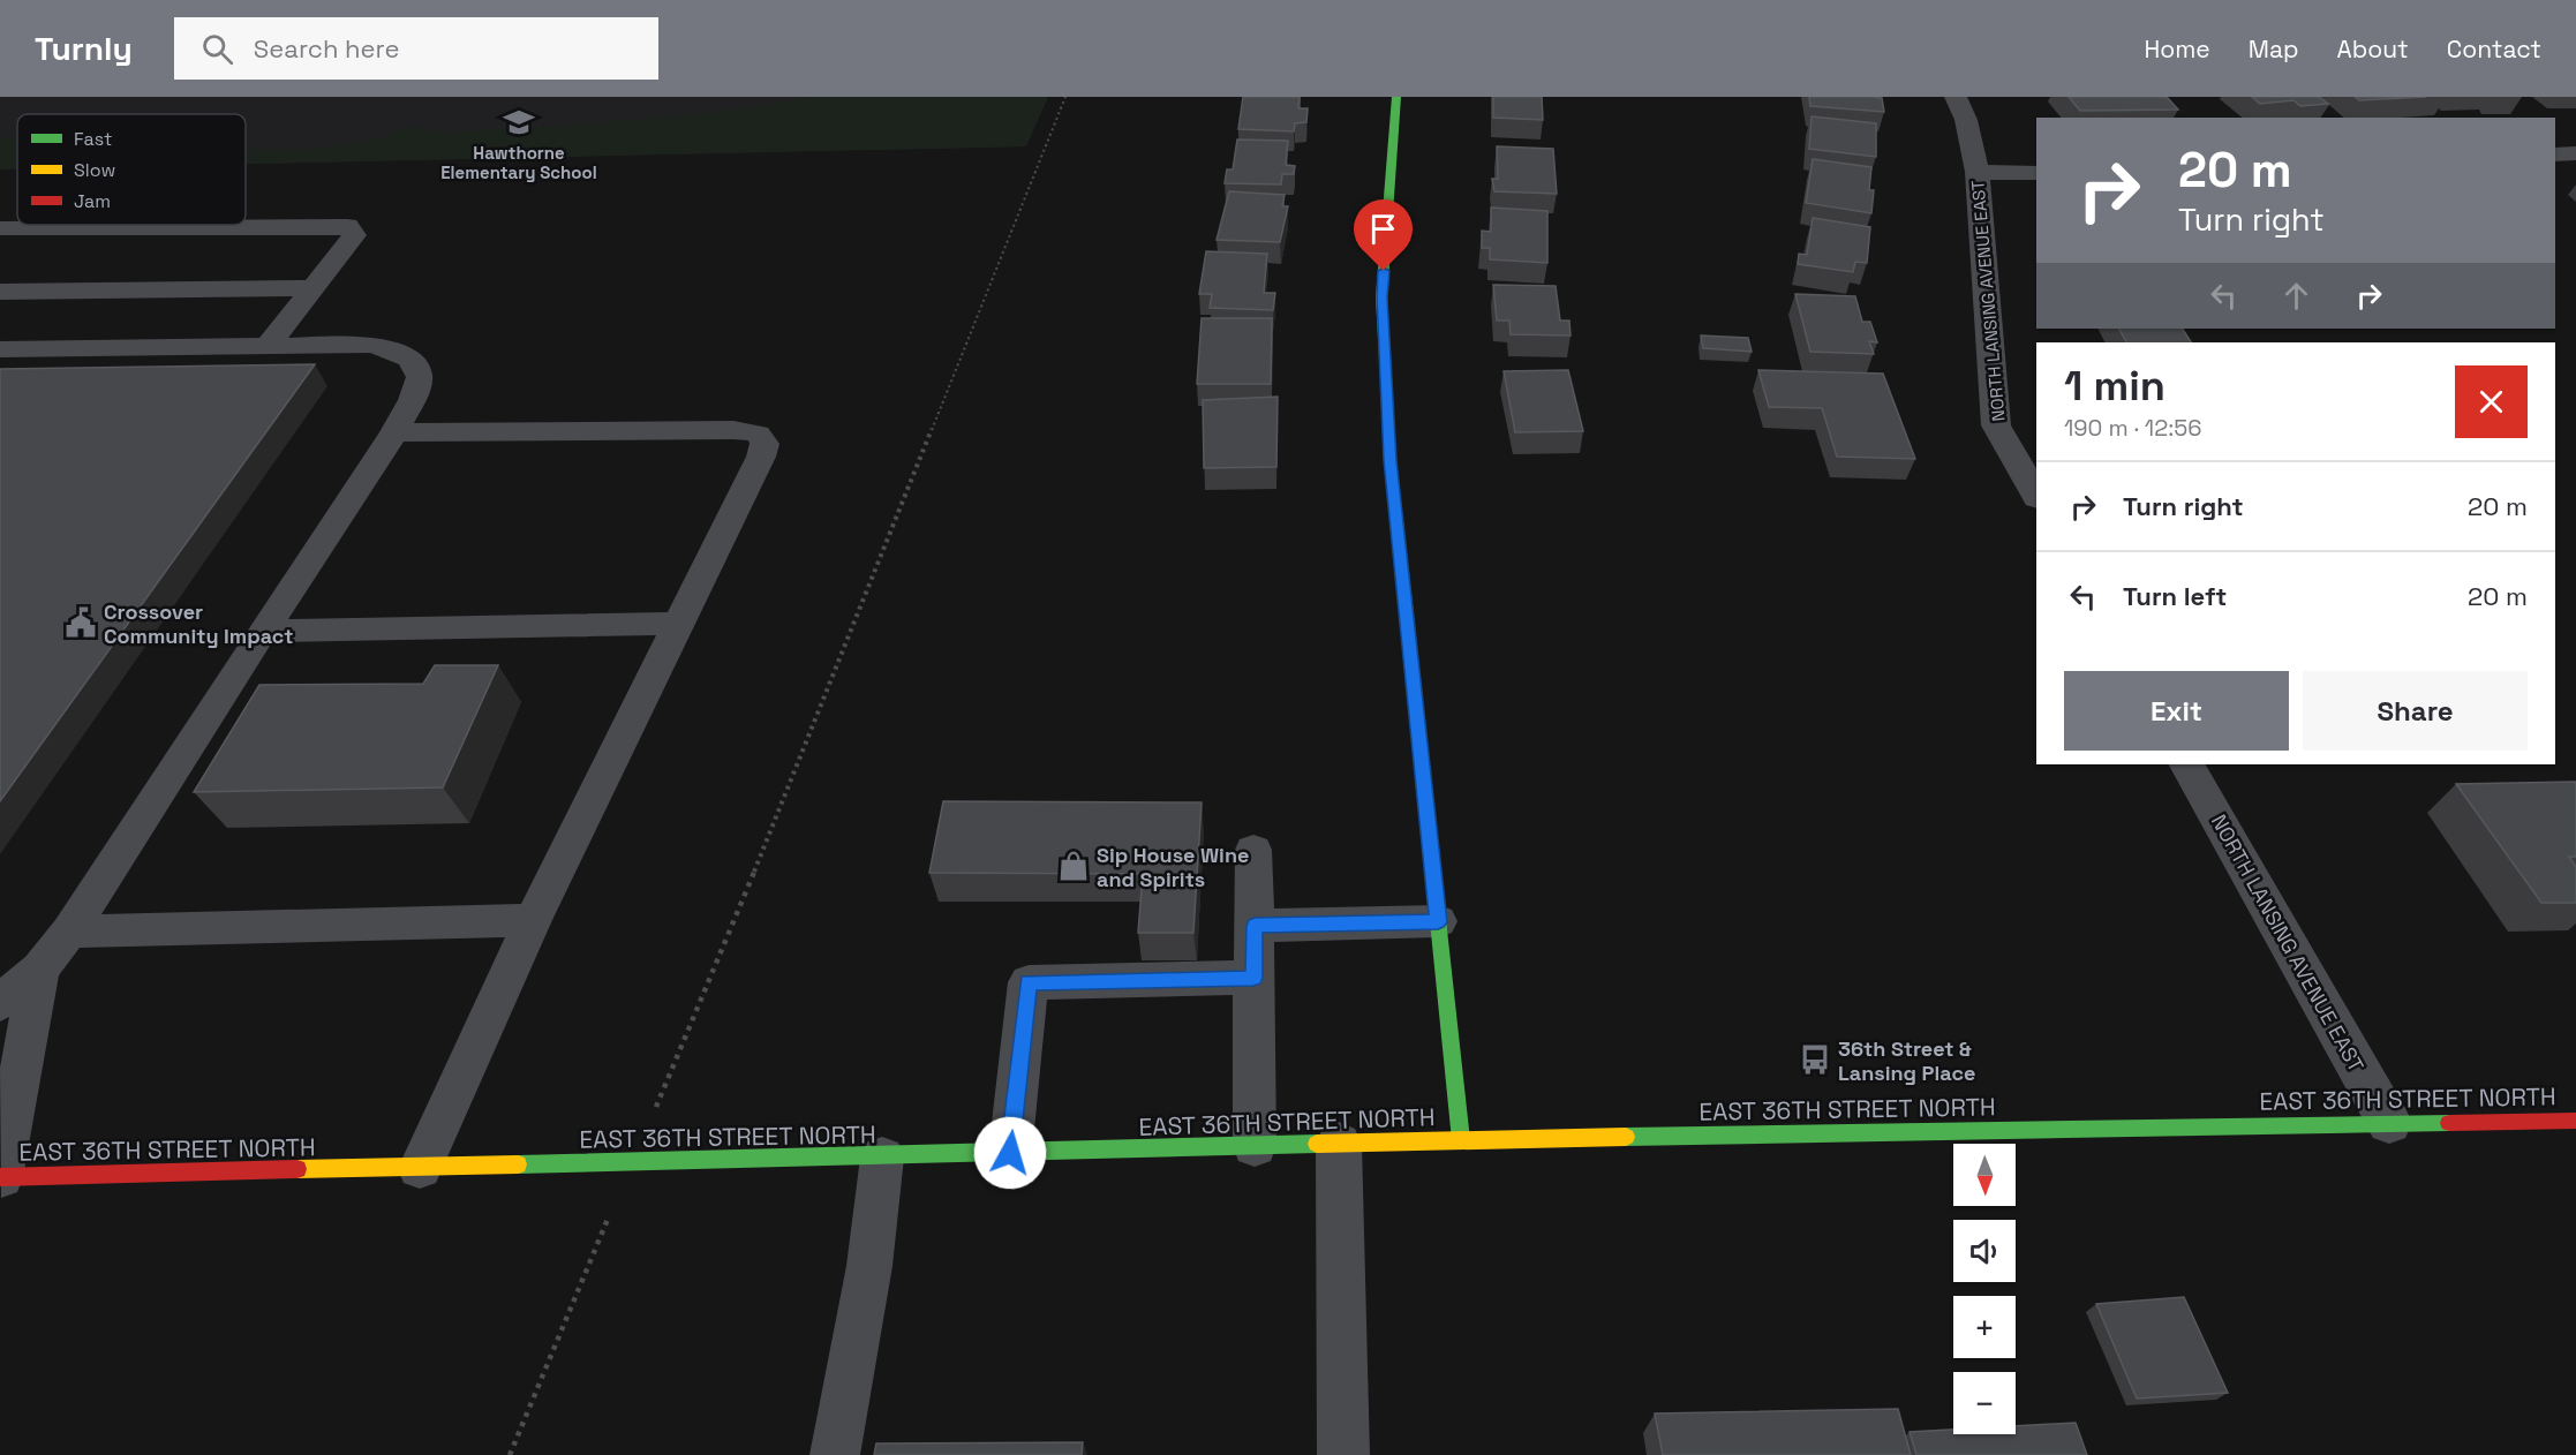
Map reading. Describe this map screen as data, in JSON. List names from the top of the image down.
{
  "streets": {
    "main road": ["EAST 36TH STREET NORTH"],
    "street": ["NORTH LANSING AVENUE EAST"]
  },
  "crossings": [
    ["NORTH LANSING AVENUE EAST", "EAST 36TH STREET NORTH"]
  ],
  "places": {
    "school or university": ["Hawthorne Elementary School"],
    "public building": ["Crossover Community Impact"],
    "shop": ["Sip House Wine and Spirits"],
    "bus stop": ["36th Street & Lansing Place"]
  },
  "legend": ["Fast", "Slow", "Jam"],
  "north": "bottom",
  "page": {
    "header": "Turnly",
    "search": "Search here",
    "nav": [
      "Home",
      "Map",
      "About",
      "Contact"
    ],
    "turn": ["20 m", "Turn right"],
    "heading": ["1 min", "190 m · 12:56"],
    "list": [
      {
        "name": "Turn right",
        "value": "20 m"
      },
      {
        "name": "Turn left",
        "value": "20 m"
      }
    ],
    "buttons": ["Exit", "Share"],
    "map_buttons": ["+", "−"]
  }
}
